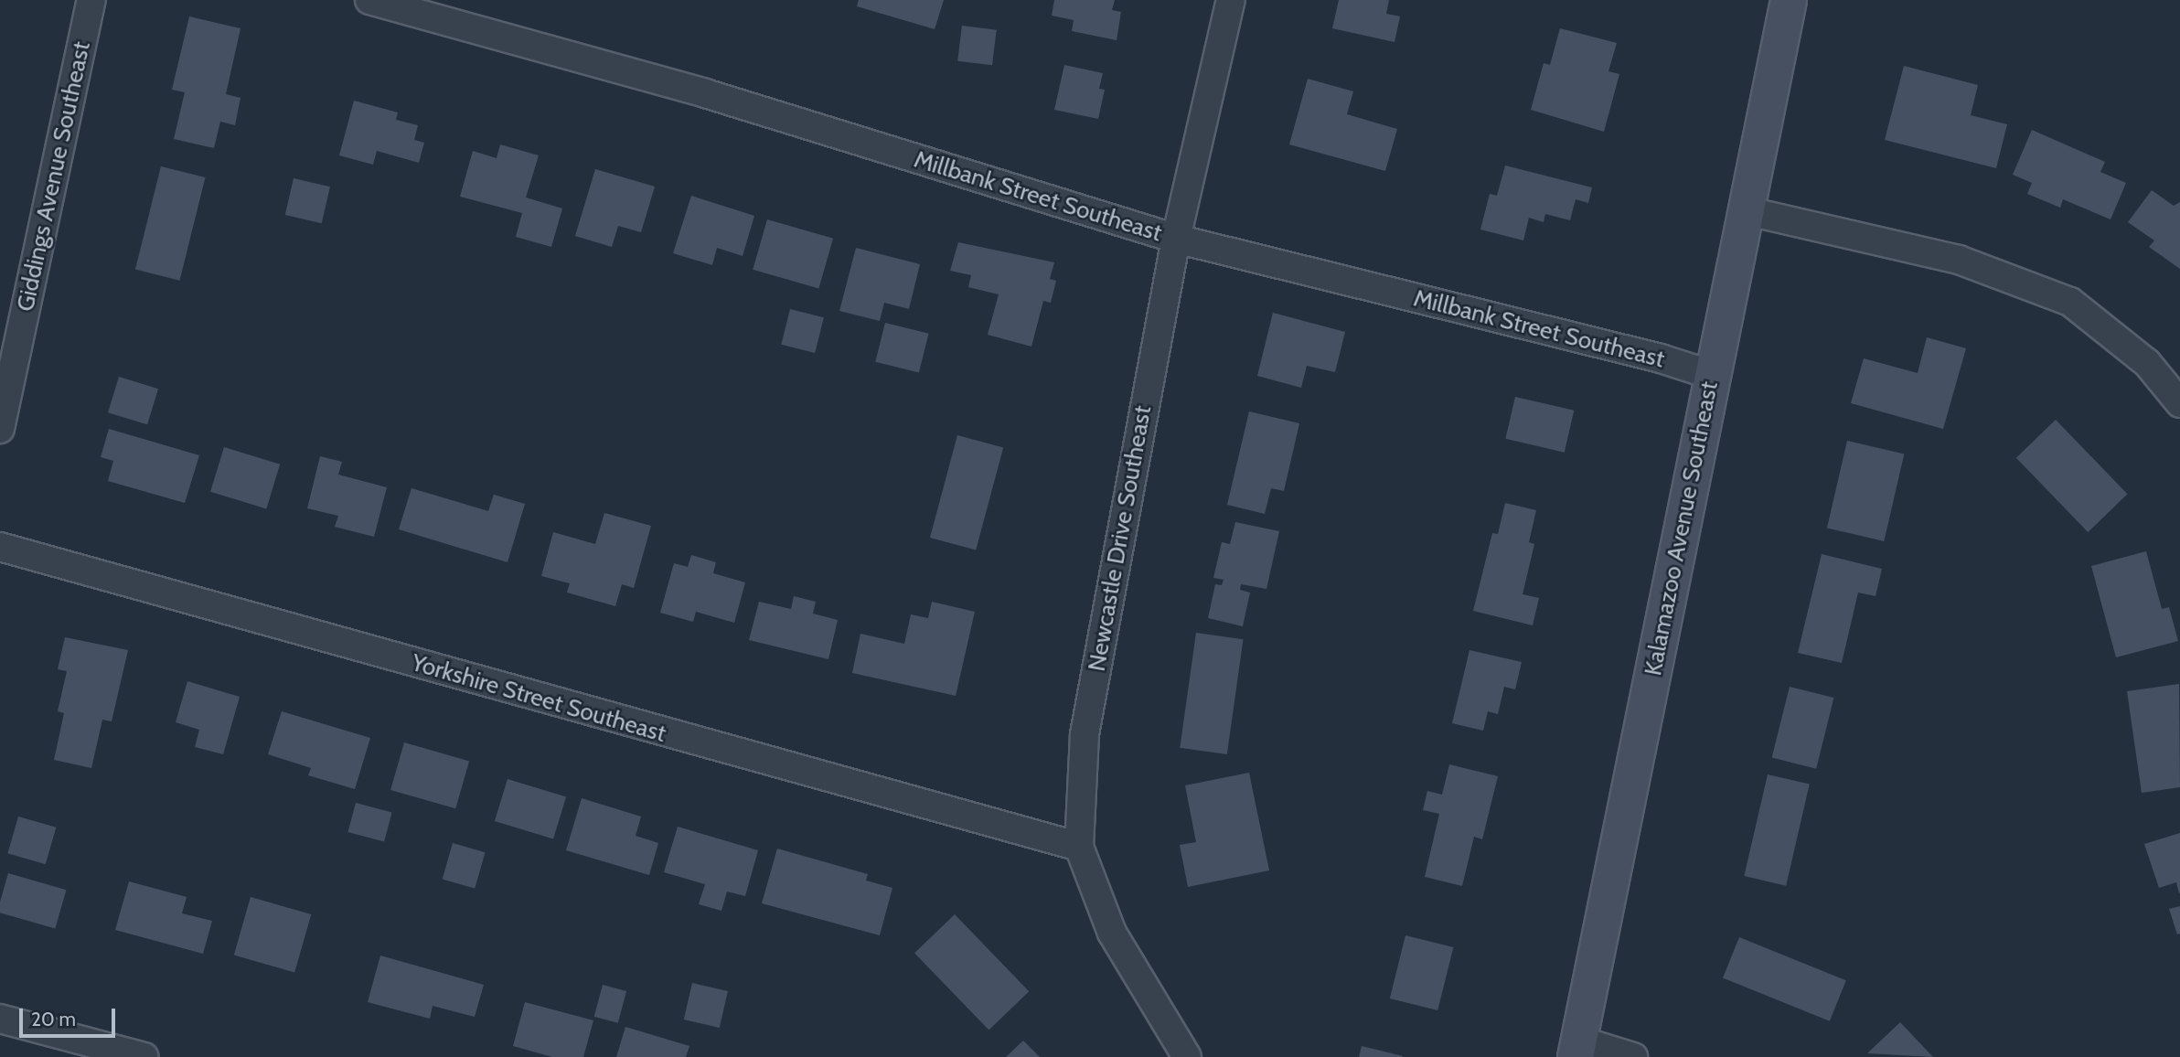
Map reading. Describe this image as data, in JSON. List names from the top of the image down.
{
  "streets": {
    "main road": ["Kalamazoo Avenue Southeast"],
    "street": [
      "Giddings Avenue Southeast",
      "Millbank Street Southeast",
      "Newcastle Drive Southeast",
      "Yorkshire Street Southeast"
    ]
  },
  "crossings": [
    ["Millbank Street Southeast", "Kalamazoo Avenue Southeast"],
    ["Millbank Street Southeast", "Newcastle Drive Southeast"],
    ["Newcastle Drive Southeast", "Yorkshire Street Southeast"]
  ],
  "scale_bar": "20 m"
}
